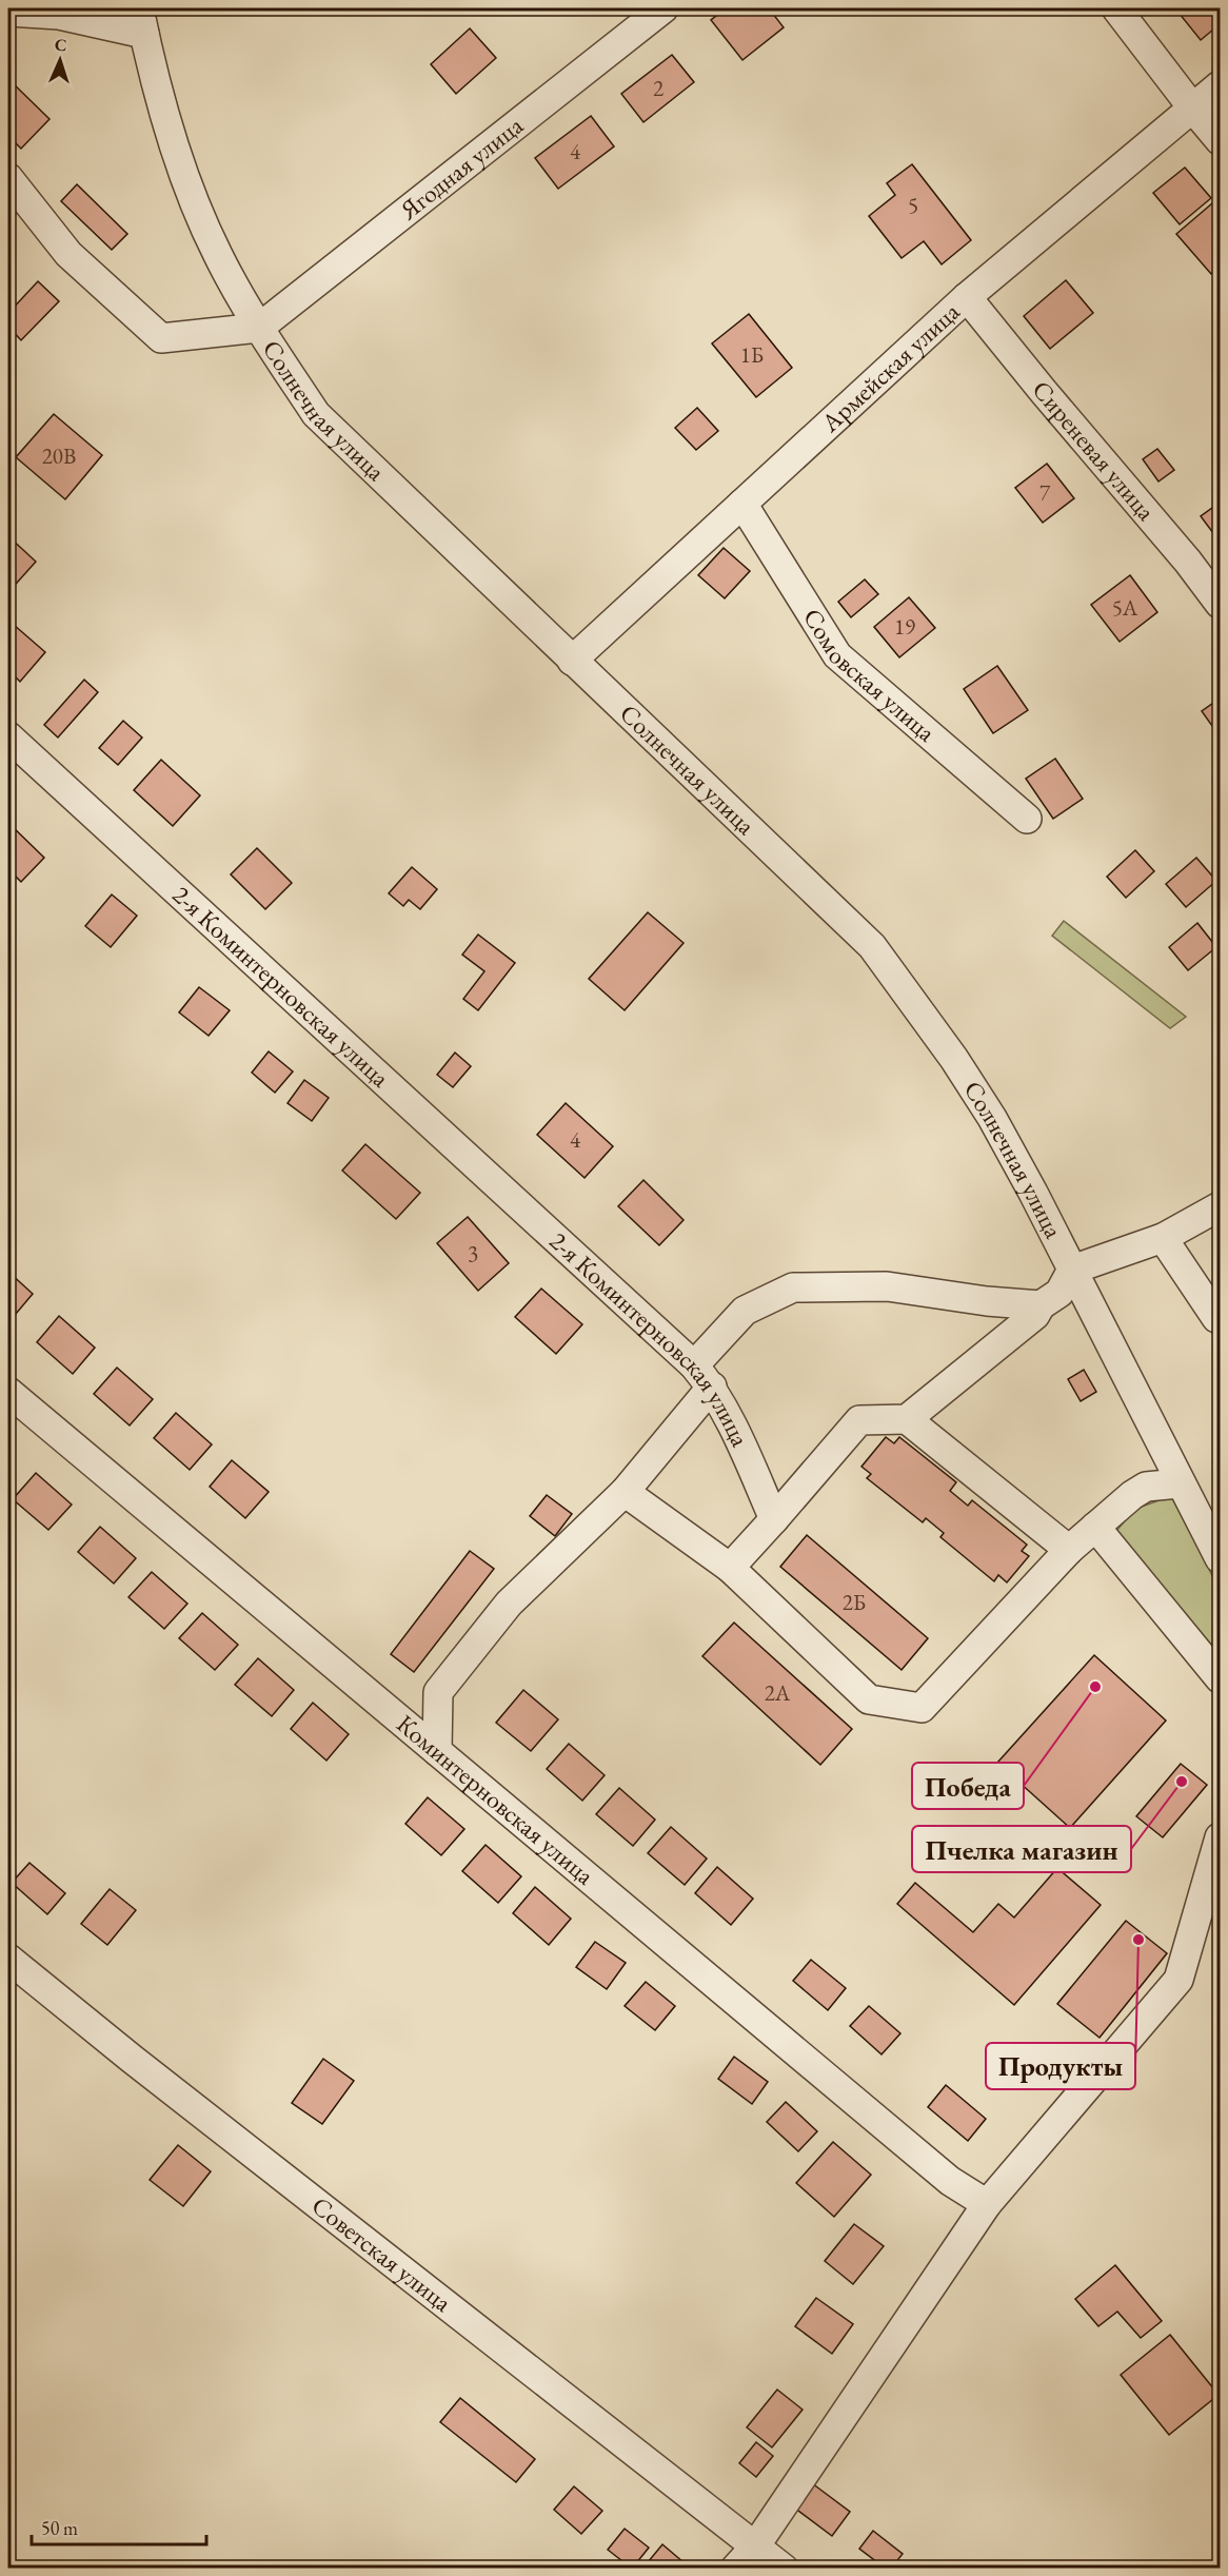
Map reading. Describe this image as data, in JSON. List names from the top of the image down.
{
  "streets": {
    "street": [
      "Ягодная улица",
      "Армейская улица",
      "Солнечная улица",
      "Сиреневая улица",
      "Сомовская улица",
      "2-я Коминтерновская улица",
      "Коминтерновская улица",
      "Советская улица"
    ]
  },
  "crossings": [
    ["Ягодная улица", "Солнечная улица"],
    ["Армейская улица", "Солнечная улица"],
    ["Армейская улица", "Сиреневая улица"],
    ["Армейская улица", "Сомовская улица"]
  ],
  "places": ["Победа", "Пчелка магазин", "Продукты"],
  "house_numbers": [
    "2",
    "4",
    "5",
    "1Б",
    "20В",
    "7",
    "5А",
    "19",
    "4",
    "3",
    "2Б",
    "2А"
  ],
  "scale_bar": "50 m",
  "north": "top"
}
